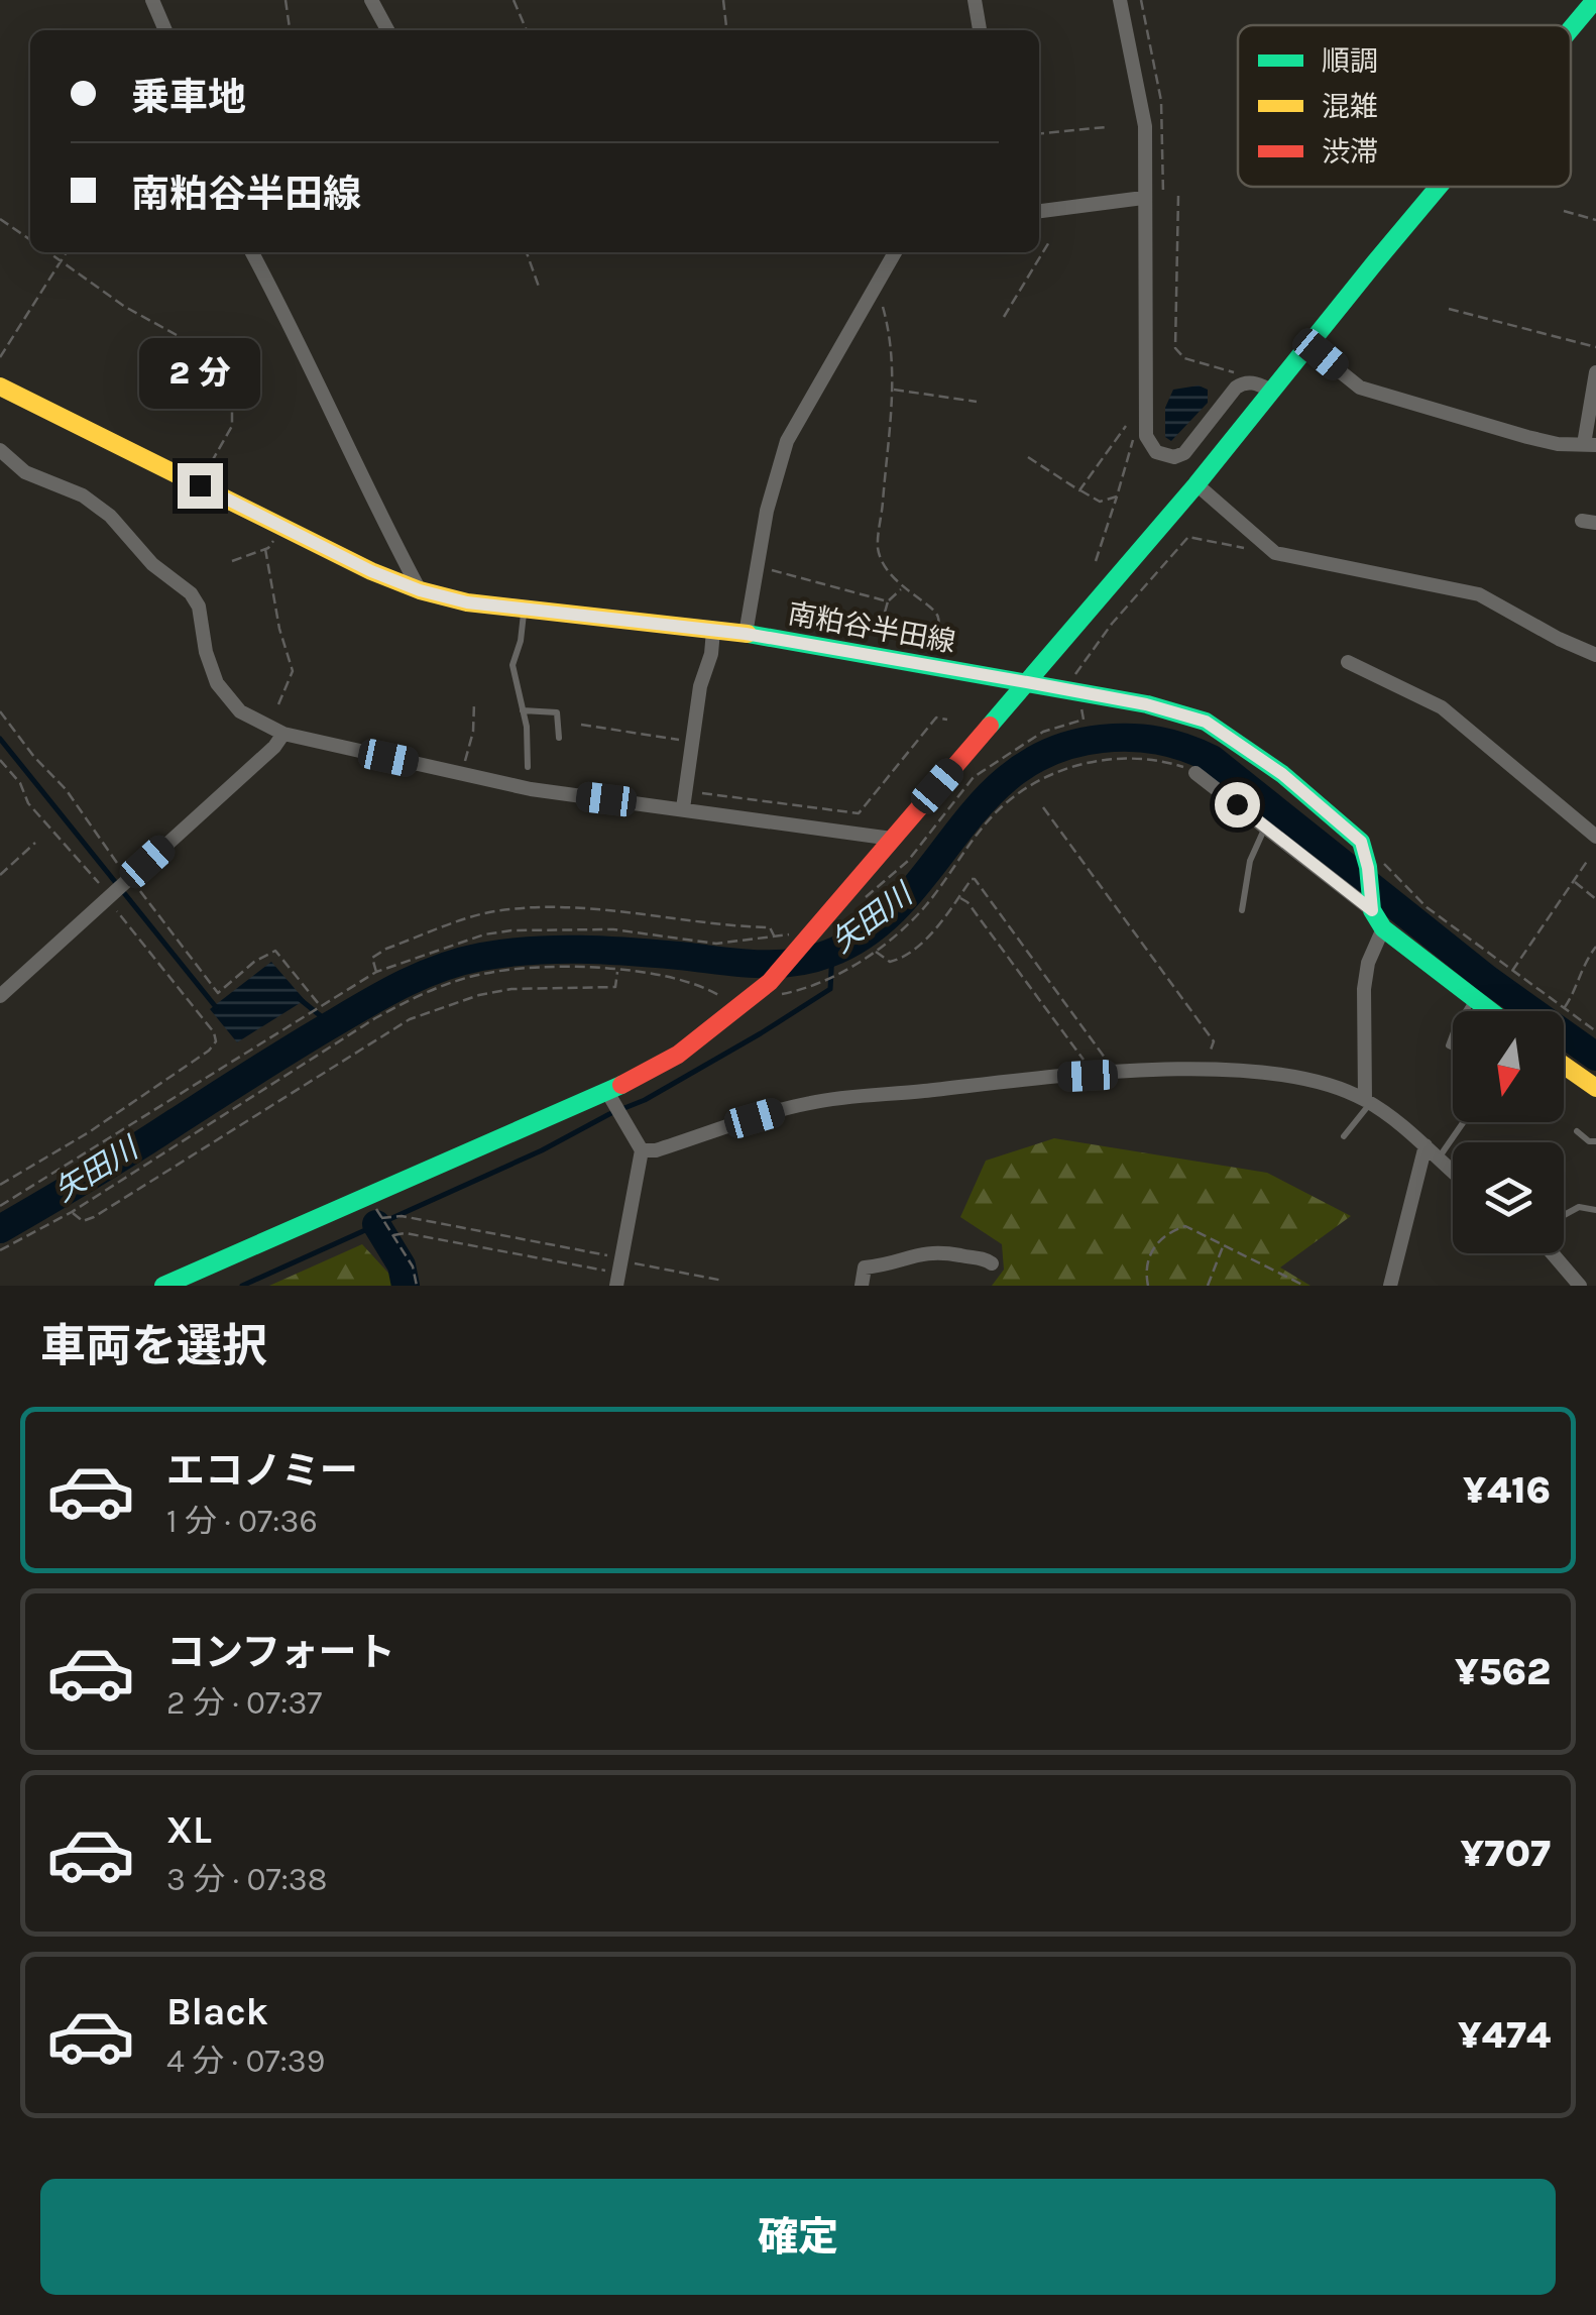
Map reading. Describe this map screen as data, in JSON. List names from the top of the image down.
{
  "streets": {
    "street": ["南粕谷半田線"]
  },
  "water": ["矢田川"],
  "legend": ["順調", "混雑", "渋滞"],
  "north": "bottom",
  "page": {
    "banner": ["乗車地", "南粕谷半田線"],
    "bubble": "2 分",
    "heading": "車両を選択",
    "list": [
      {
        "name": "エコノミー",
        "note": "1 分 · 07:36",
        "value": "¥416"
      },
      {
        "name": "コンフォート",
        "note": "2 分 · 07:37",
        "value": "¥562"
      },
      {
        "name": "XL",
        "note": "3 分 · 07:38",
        "value": "¥707"
      },
      {
        "name": "Black",
        "note": "4 分 · 07:39",
        "value": "¥474"
      }
    ],
    "buttons": "確定"
  }
}
